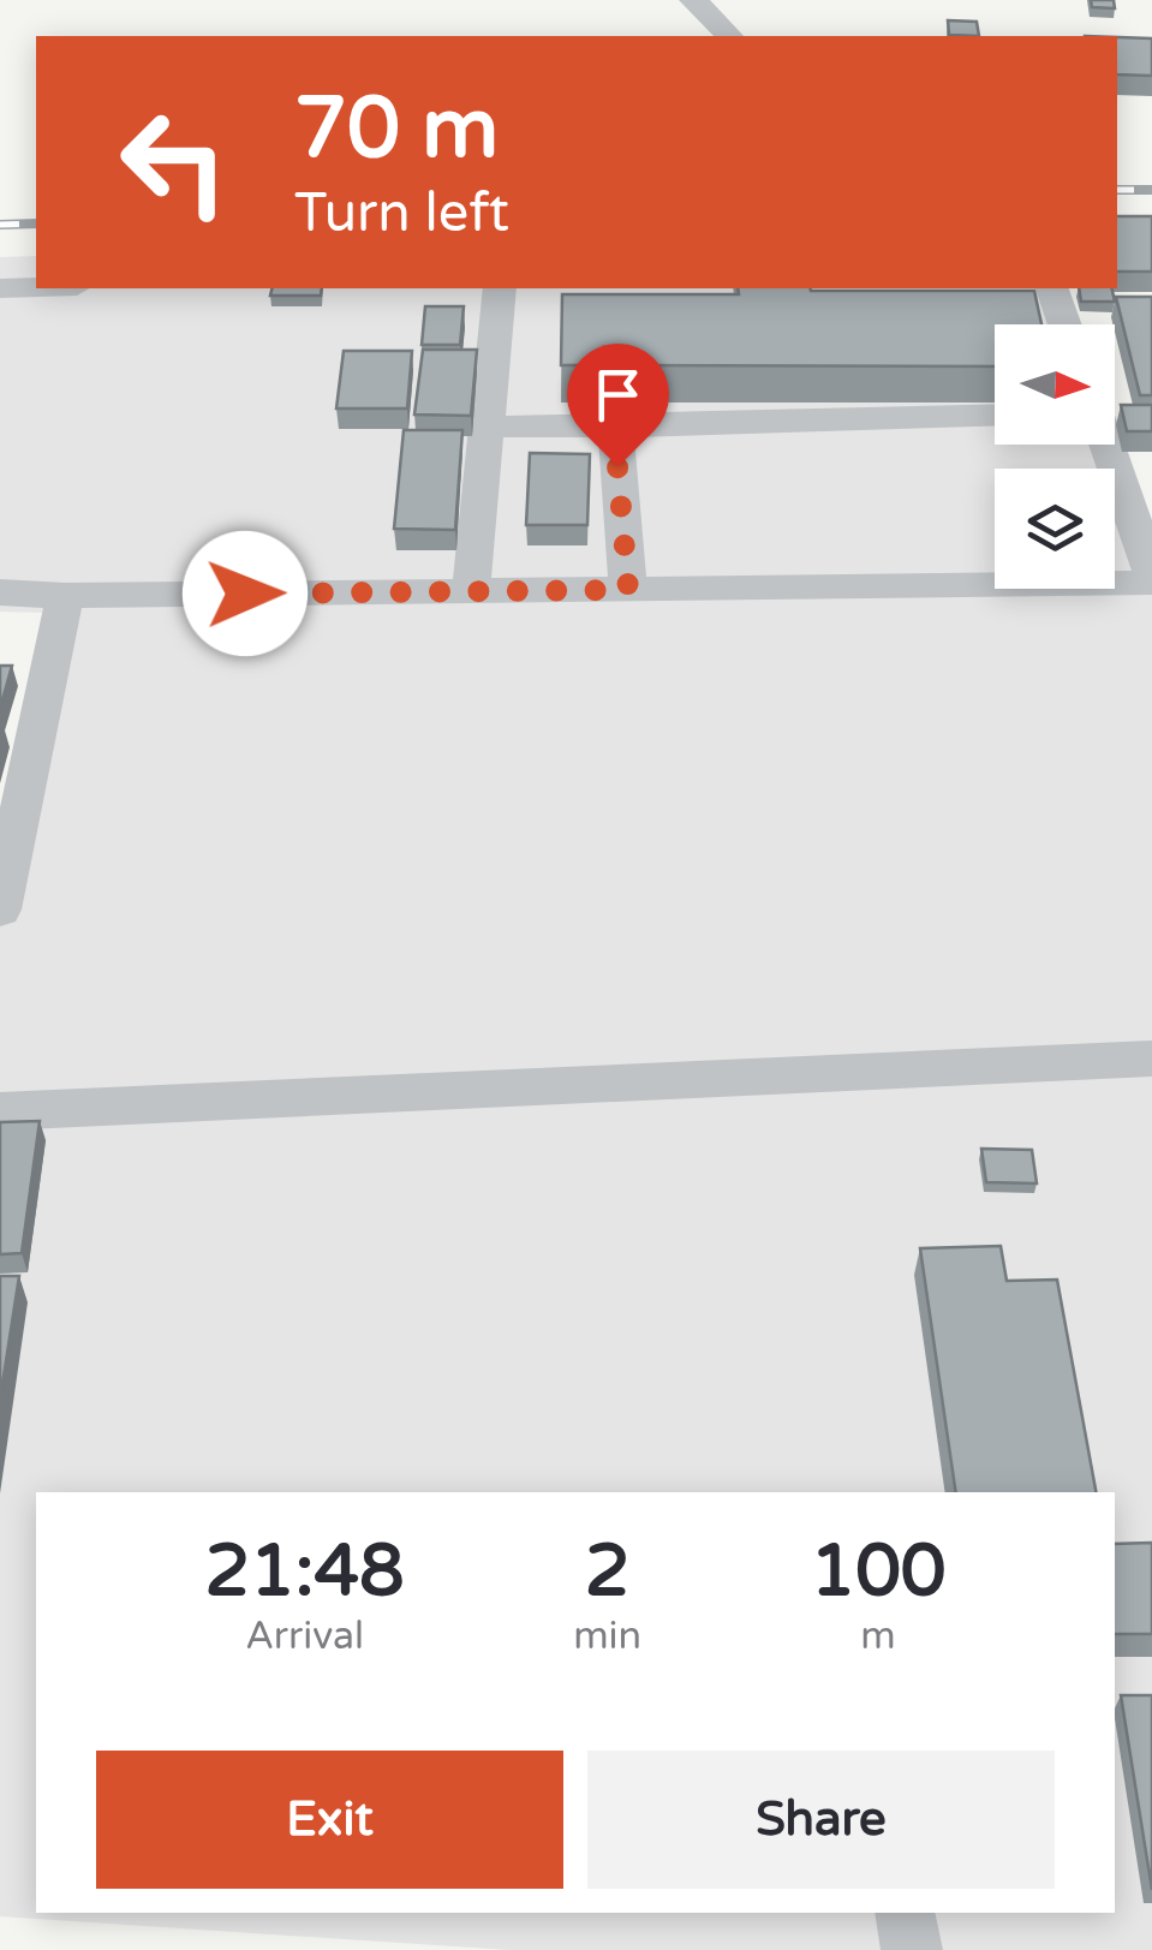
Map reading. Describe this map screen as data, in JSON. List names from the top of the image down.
{
  "north": "right",
  "page": {
    "turn": ["70 m", "Turn left"],
    "eta": [
      "21:48",
      "Arrival",
      "2",
      "min",
      "100",
      "m"
    ],
    "buttons": ["Exit", "Share"]
  }
}
